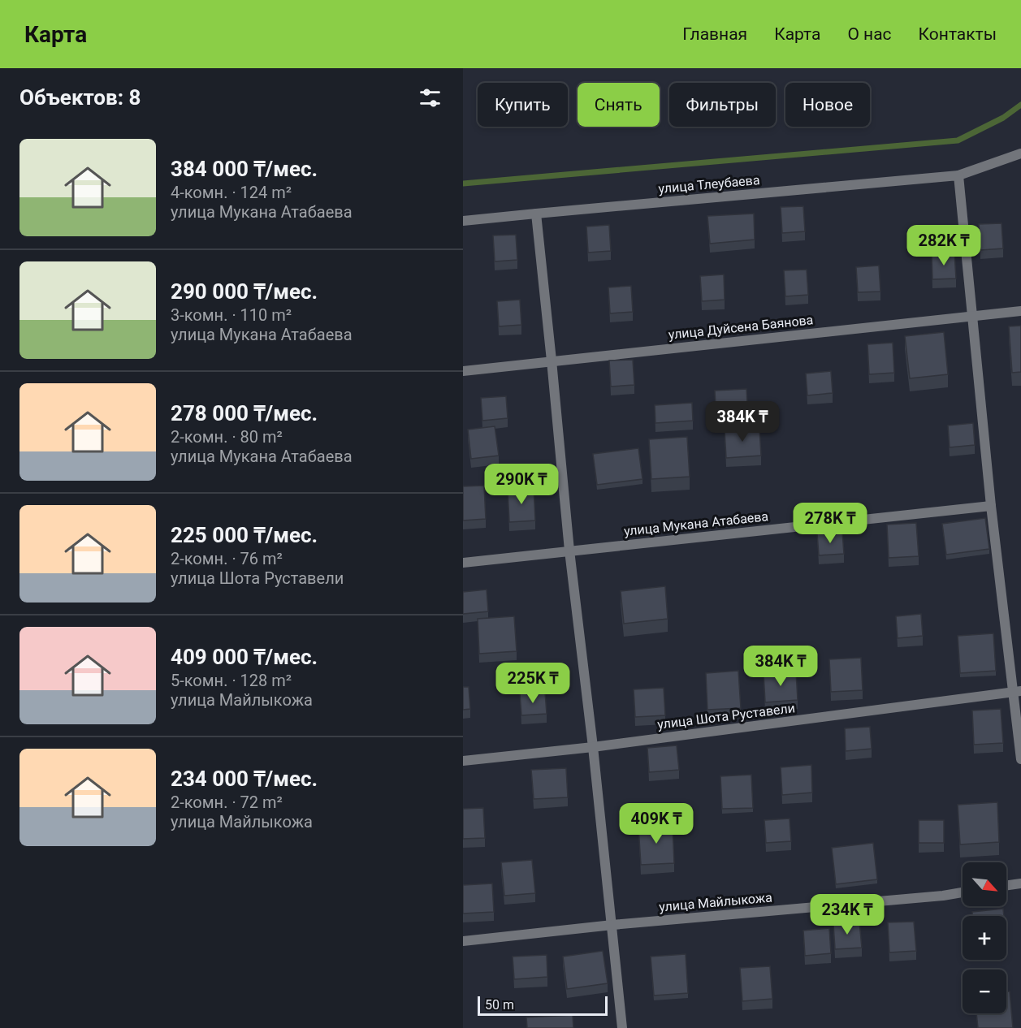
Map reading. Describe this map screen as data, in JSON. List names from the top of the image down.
{
  "streets": {
    "street": [
      "улица Тлеубаева",
      "улица Дуйсена Баянова",
      "улица Мукана Атабаева",
      "улица Шота Руставели",
      "улица Майлыкожа"
    ]
  },
  "scale_bar": "50 m",
  "north": "bottom right",
  "page": {
    "header": "Карта",
    "nav": [
      "Главная",
      "Карта",
      "О нас",
      "Контакты"
    ],
    "heading": "Объектов: 8",
    "chip": [
      "Купить",
      "Снять",
      "Фильтры",
      "Новое"
    ],
    "list": [
      {
        "name": "384 000 ₸/мес.",
        "note": "4-комн. · 124 m² · улица Мукана Атабаева"
      },
      {
        "name": "290 000 ₸/мес.",
        "note": "3-комн. · 110 m² · улица Мукана Атабаева"
      },
      {
        "name": "278 000 ₸/мес.",
        "note": "2-комн. · 80 m² · улица Мукана Атабаева"
      },
      {
        "name": "225 000 ₸/мес.",
        "note": "2-комн. · 76 m² · улица Шота Руставели"
      },
      {
        "name": "409 000 ₸/мес.",
        "note": "5-комн. · 128 m² · улица Майлыкожа"
      },
      {
        "name": "234 000 ₸/мес.",
        "note": "2-комн. · 72 m² · улица Майлыкожа"
      }
    ],
    "price": [
      "282K ₸",
      "384K ₸",
      "290K ₸",
      "278K ₸",
      "384K ₸",
      "225K ₸",
      "409K ₸",
      "234K ₸"
    ],
    "map_buttons": ["+", "−"],
    "scale": "50 m"
  }
}
